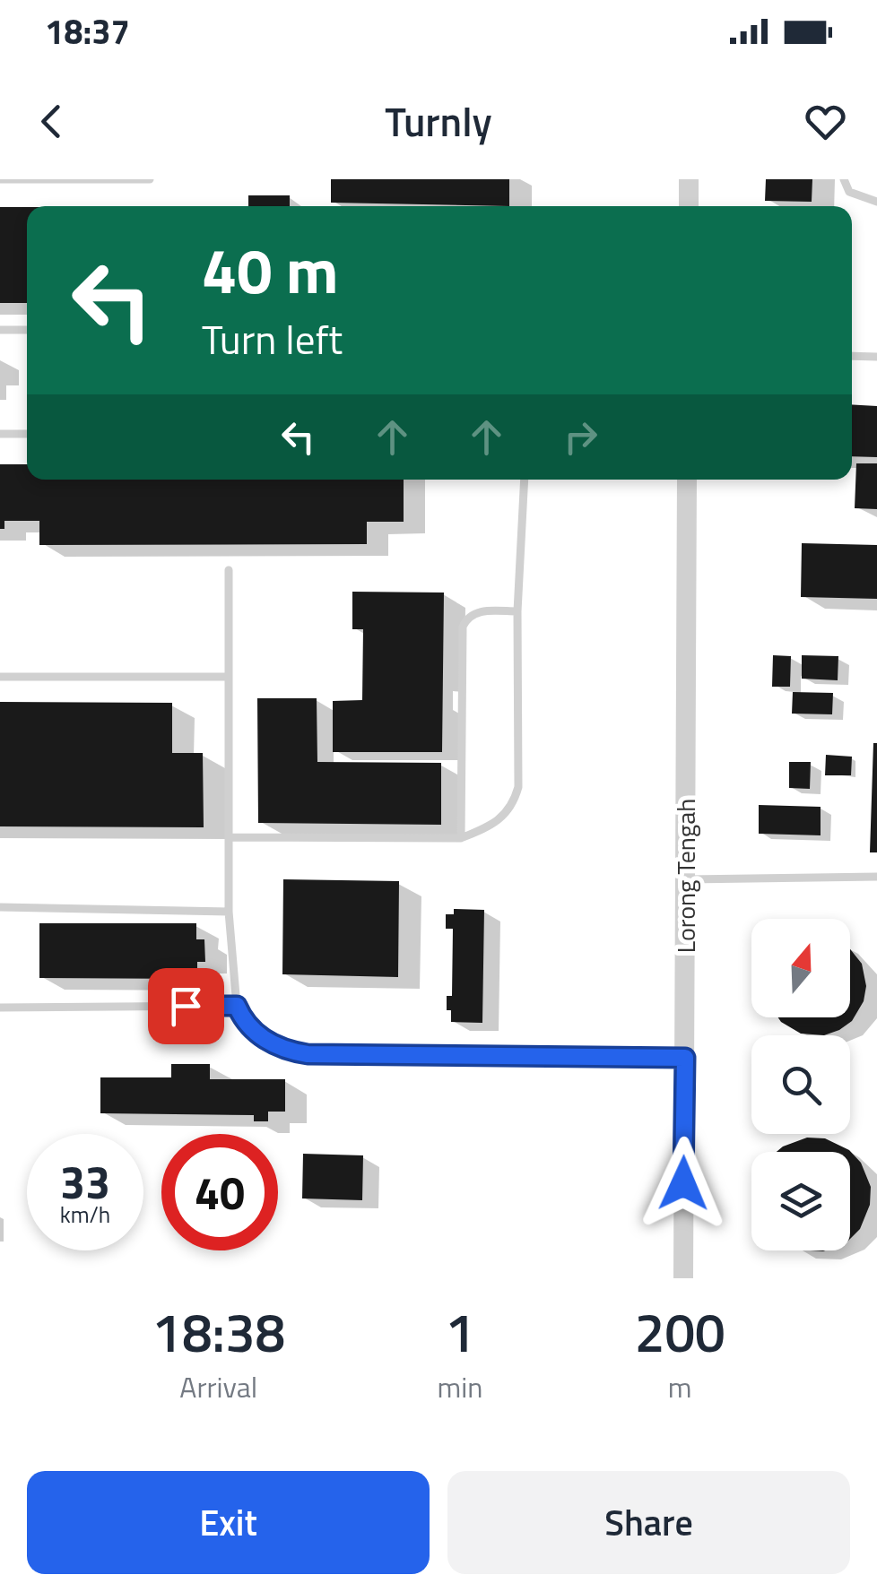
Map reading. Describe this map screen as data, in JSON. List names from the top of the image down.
{
  "streets": {
    "street": ["Lorong Tengah"]
  },
  "north": "top",
  "page": {
    "status": "18:37",
    "header": "Turnly",
    "turn": ["40 m", "Turn left"],
    "speed": "33 km/h",
    "limit": "40",
    "eta": [
      "18:38",
      "Arrival",
      "1",
      "min",
      "200",
      "m"
    ],
    "buttons": ["Exit", "Share"]
  }
}
